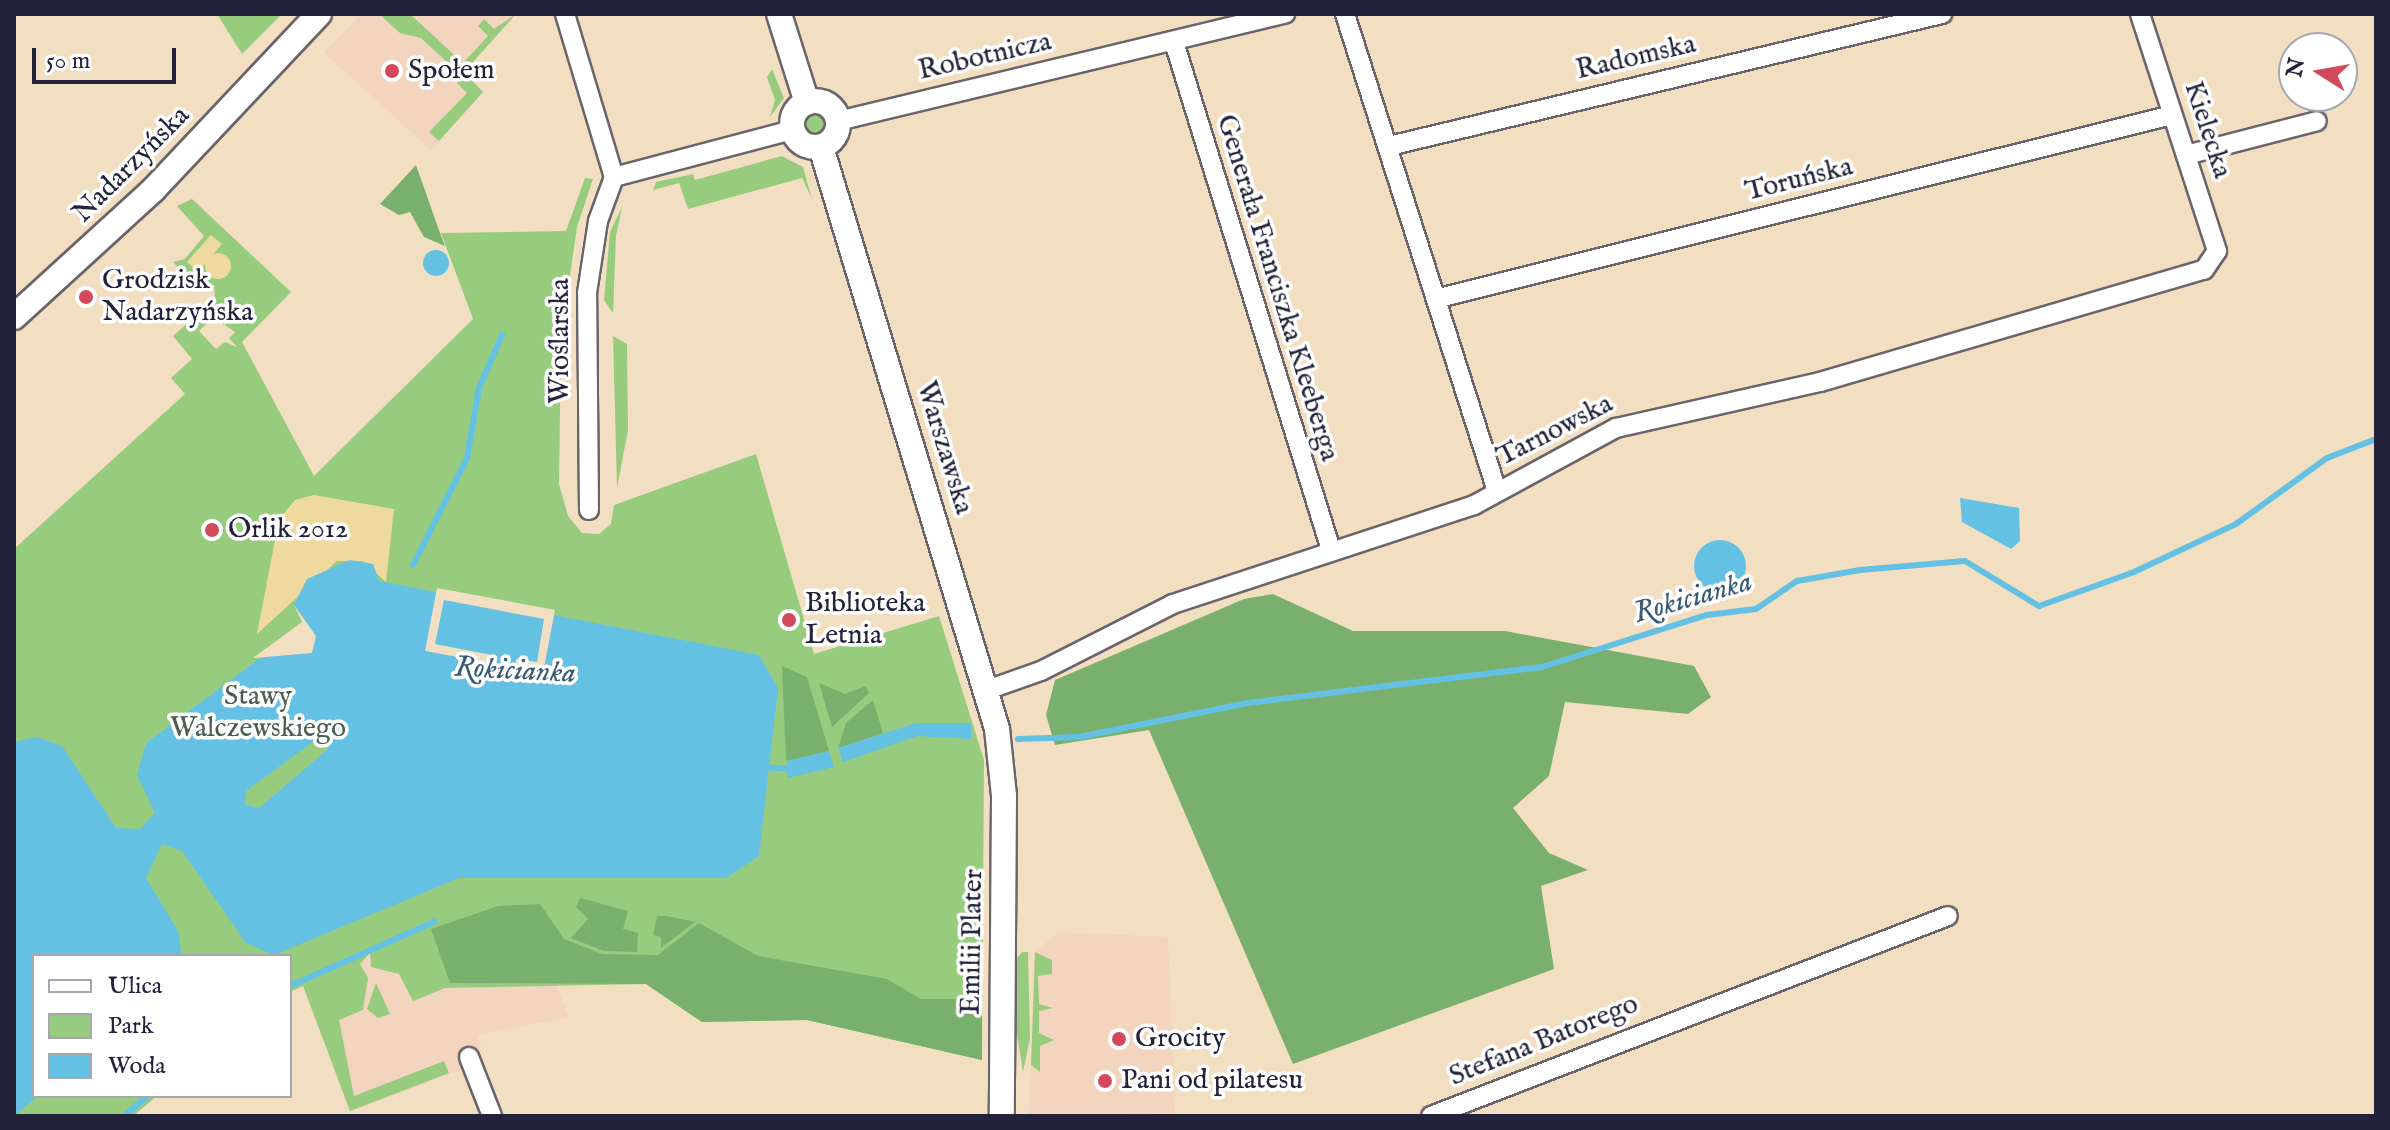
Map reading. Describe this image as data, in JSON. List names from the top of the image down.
{
  "streets": {
    "street": [
      "Robotnicza",
      "Radomska",
      "Kielecka",
      "Nadarzyńska",
      "Toruńska",
      "Generała Franciszka Kleeberga",
      "Wioślarska",
      "Tarnowska",
      "Warszawska",
      "Emilii Plater",
      "Stefana Batorego"
    ]
  },
  "crossings": [
    ["Robotnicza", "Generała Franciszka Kleeberga"],
    ["Robotnicza", "Warszawska"],
    ["Kielecka", "Toruńska"],
    ["Kielecka", "Tarnowska"],
    ["Generała Franciszka Kleeberga", "Tarnowska"],
    ["Tarnowska", "Warszawska"],
    ["Warszawska", "Emilii Plater"]
  ],
  "water": ["Rokicianka"],
  "parks": ["Stawy Walczewskiego"],
  "places": [
    "Społem",
    "Grodzisk Nadarzyńska",
    "Orlik 2012",
    "Biblioteka Letnia",
    "Grocity",
    "Pani od pilatesu"
  ],
  "legend": ["Ulica", "Park", "Woda"],
  "scale_bar": "50 m",
  "north": "left"
}
